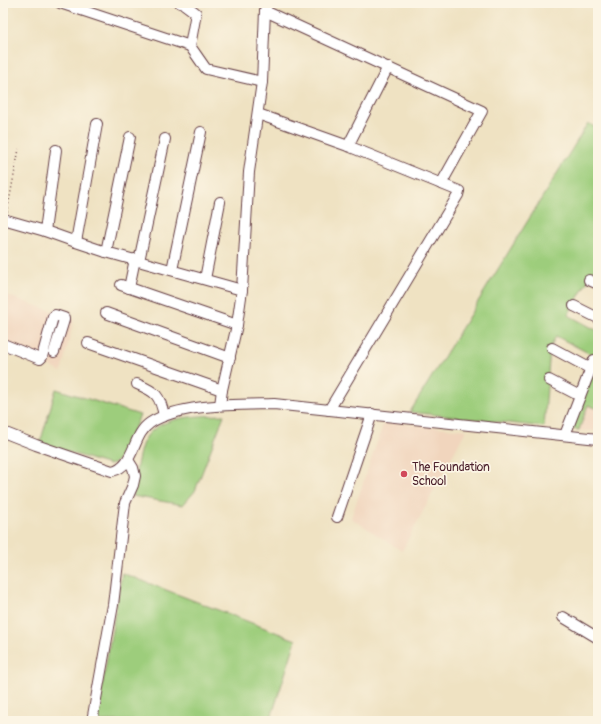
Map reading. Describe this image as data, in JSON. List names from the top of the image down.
{
  "places": ["The Foundation School"]
}
